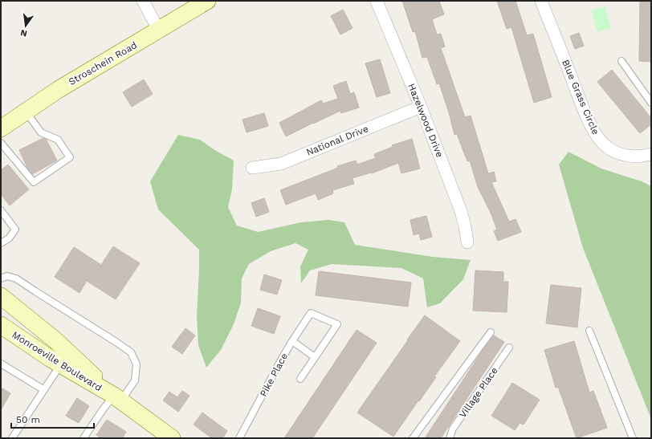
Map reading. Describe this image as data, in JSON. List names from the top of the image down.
{
  "streets": {
    "main road": ["Stroschein Road", "Monroeville Boulevard"],
    "street": ["Blue Grass Circle", "Hazelwood Drive", "National Drive"],
    "lane": ["Pike Place", "Village Place"]
  },
  "crossings": [
    ["Hazelwood Drive", "National Drive"]
  ],
  "scale_bar": "50 m",
  "north": "bottom"
}
